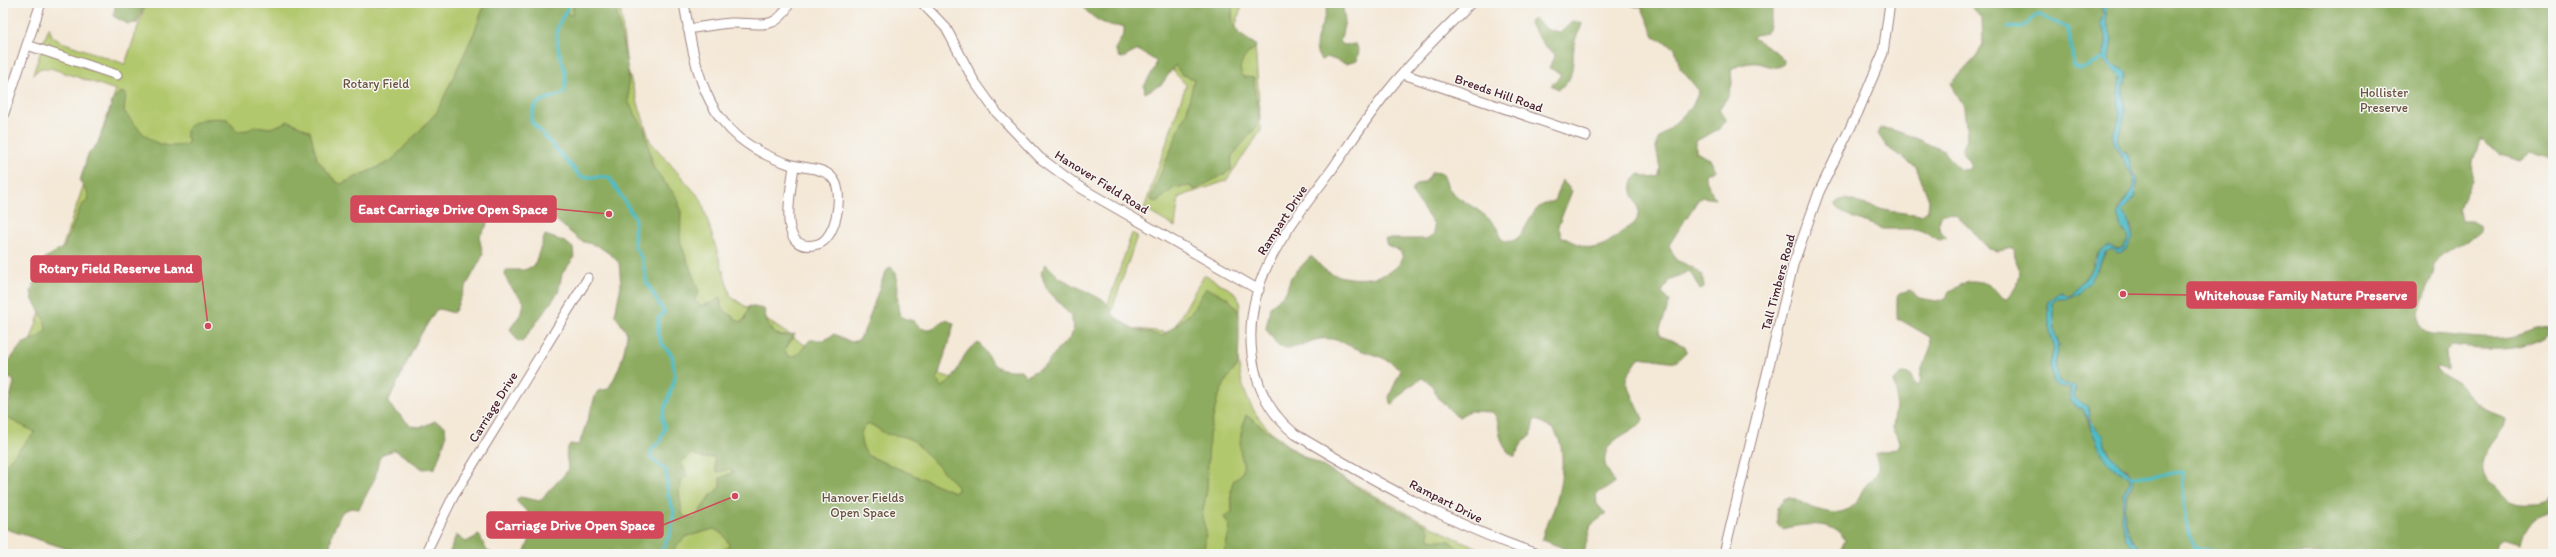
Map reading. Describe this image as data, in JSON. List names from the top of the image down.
{
  "streets": {
    "street": [
      "Breeds Hill Road",
      "Hanover Field Road",
      "Rampart Drive",
      "Tall Timbers Road",
      "Carriage Drive"
    ]
  },
  "crossings": [
    ["Breeds Hill Road", "Rampart Drive"],
    ["Hanover Field Road", "Rampart Drive"]
  ],
  "parks": ["Rotary Field", "Hollister Preserve", "Hanover Fields Open Space"],
  "places": [
    "East Carriage Drive Open Space",
    "Whitehouse Family Nature Preserve",
    "Rotary Field Reserve Land",
    "Carriage Drive Open Space"
  ]
}
